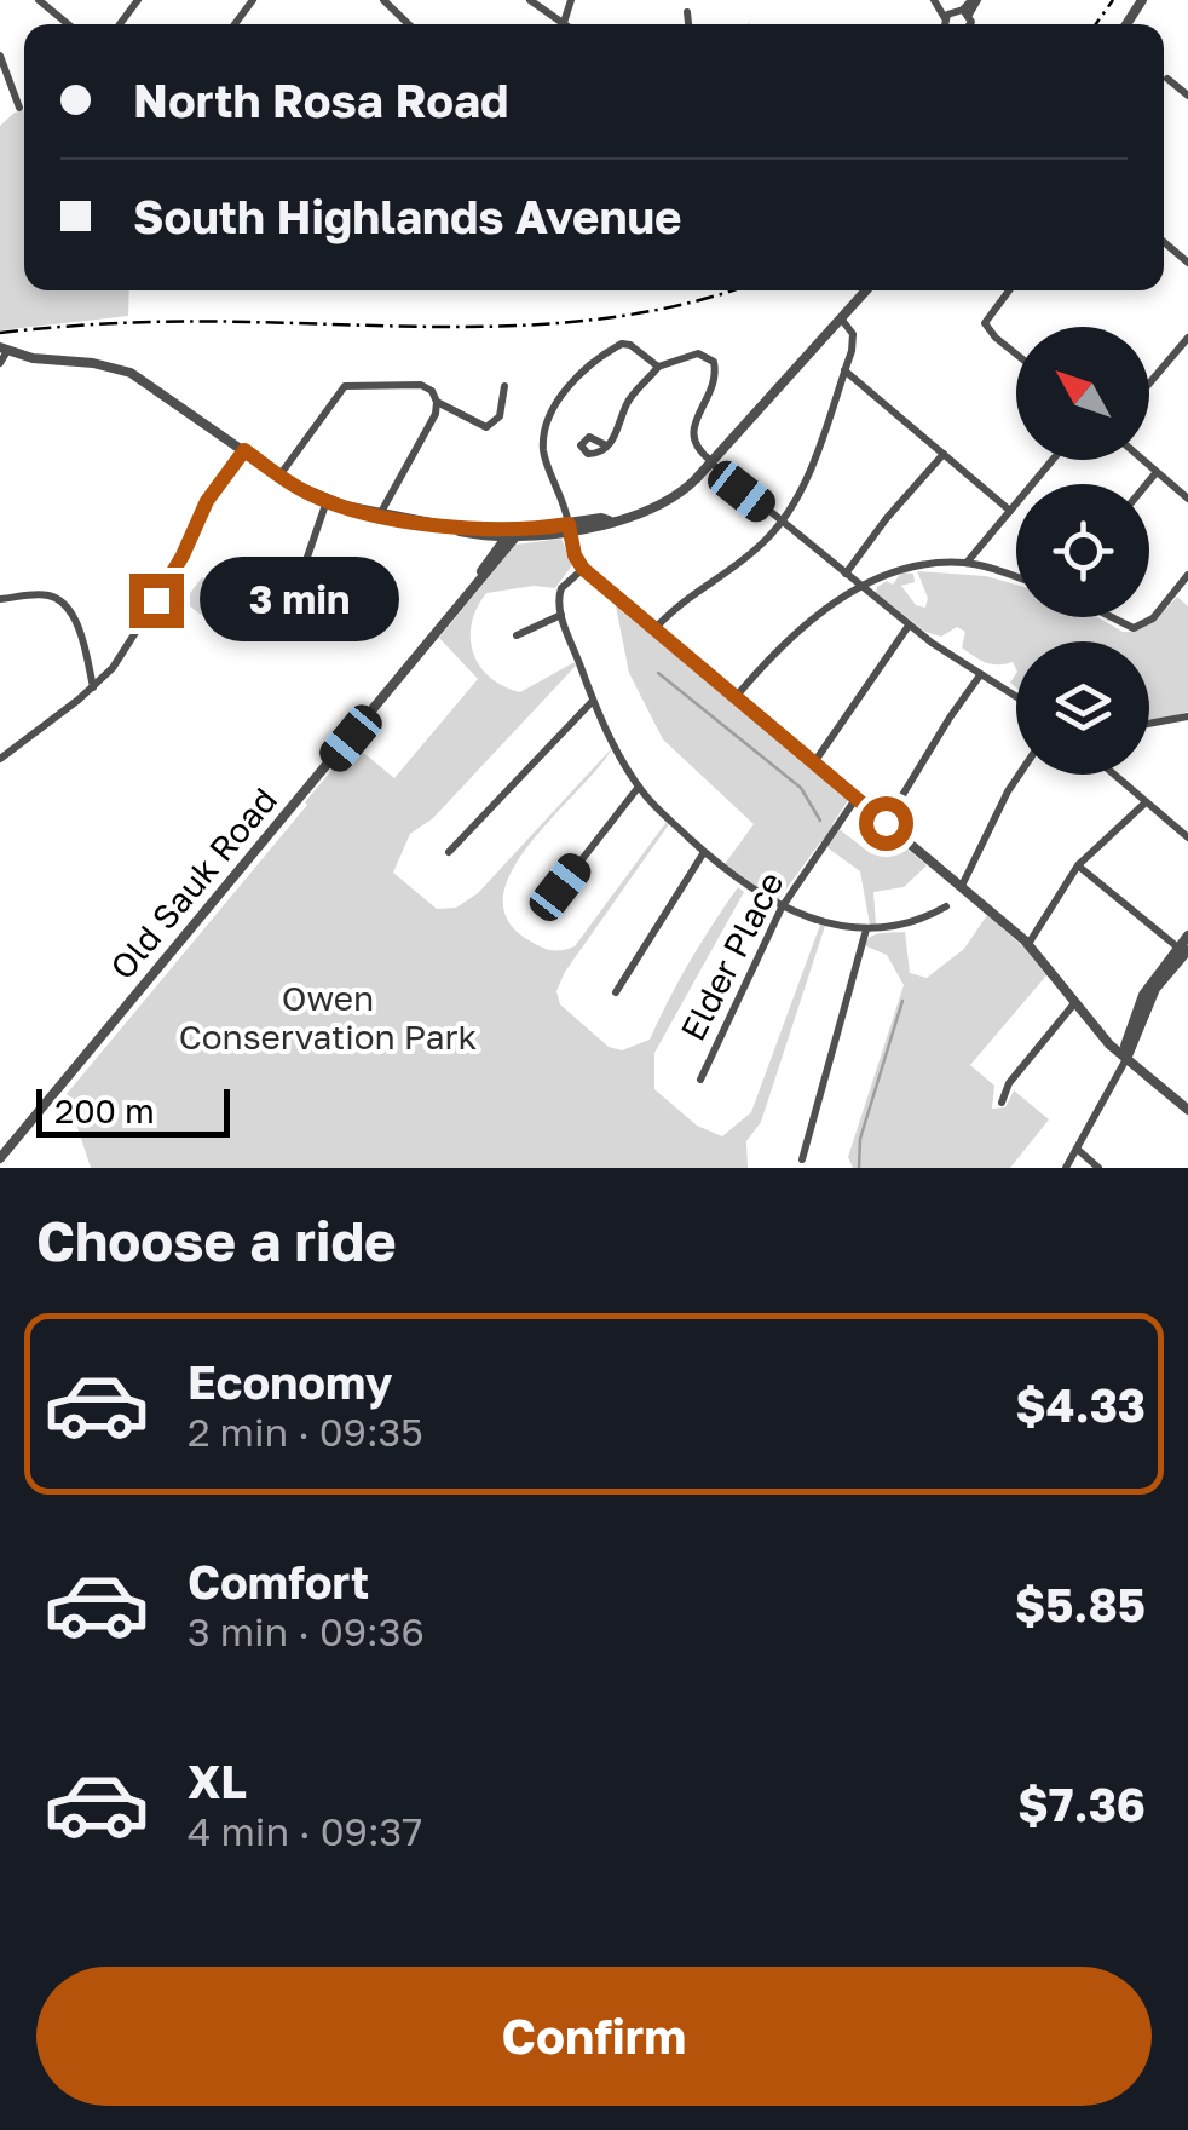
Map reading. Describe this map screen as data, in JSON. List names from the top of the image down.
{
  "streets": {
    "street": ["Old Sauk Road", "Elder Place"]
  },
  "parks": ["Owen Conservation Park"],
  "scale_bar": "200 m",
  "north": "top left",
  "page": {
    "banner": ["North Rosa Road", "South Highlands Avenue"],
    "bubble": "3 min",
    "scale": "200 m",
    "heading": "Choose a ride",
    "list": [
      {
        "name": "Economy",
        "note": "2 min · 09:35",
        "value": "$4.33"
      },
      {
        "name": "Comfort",
        "note": "3 min · 09:36",
        "value": "$5.85"
      },
      {
        "name": "XL",
        "note": "4 min · 09:37",
        "value": "$7.36"
      }
    ],
    "buttons": "Confirm"
  }
}
